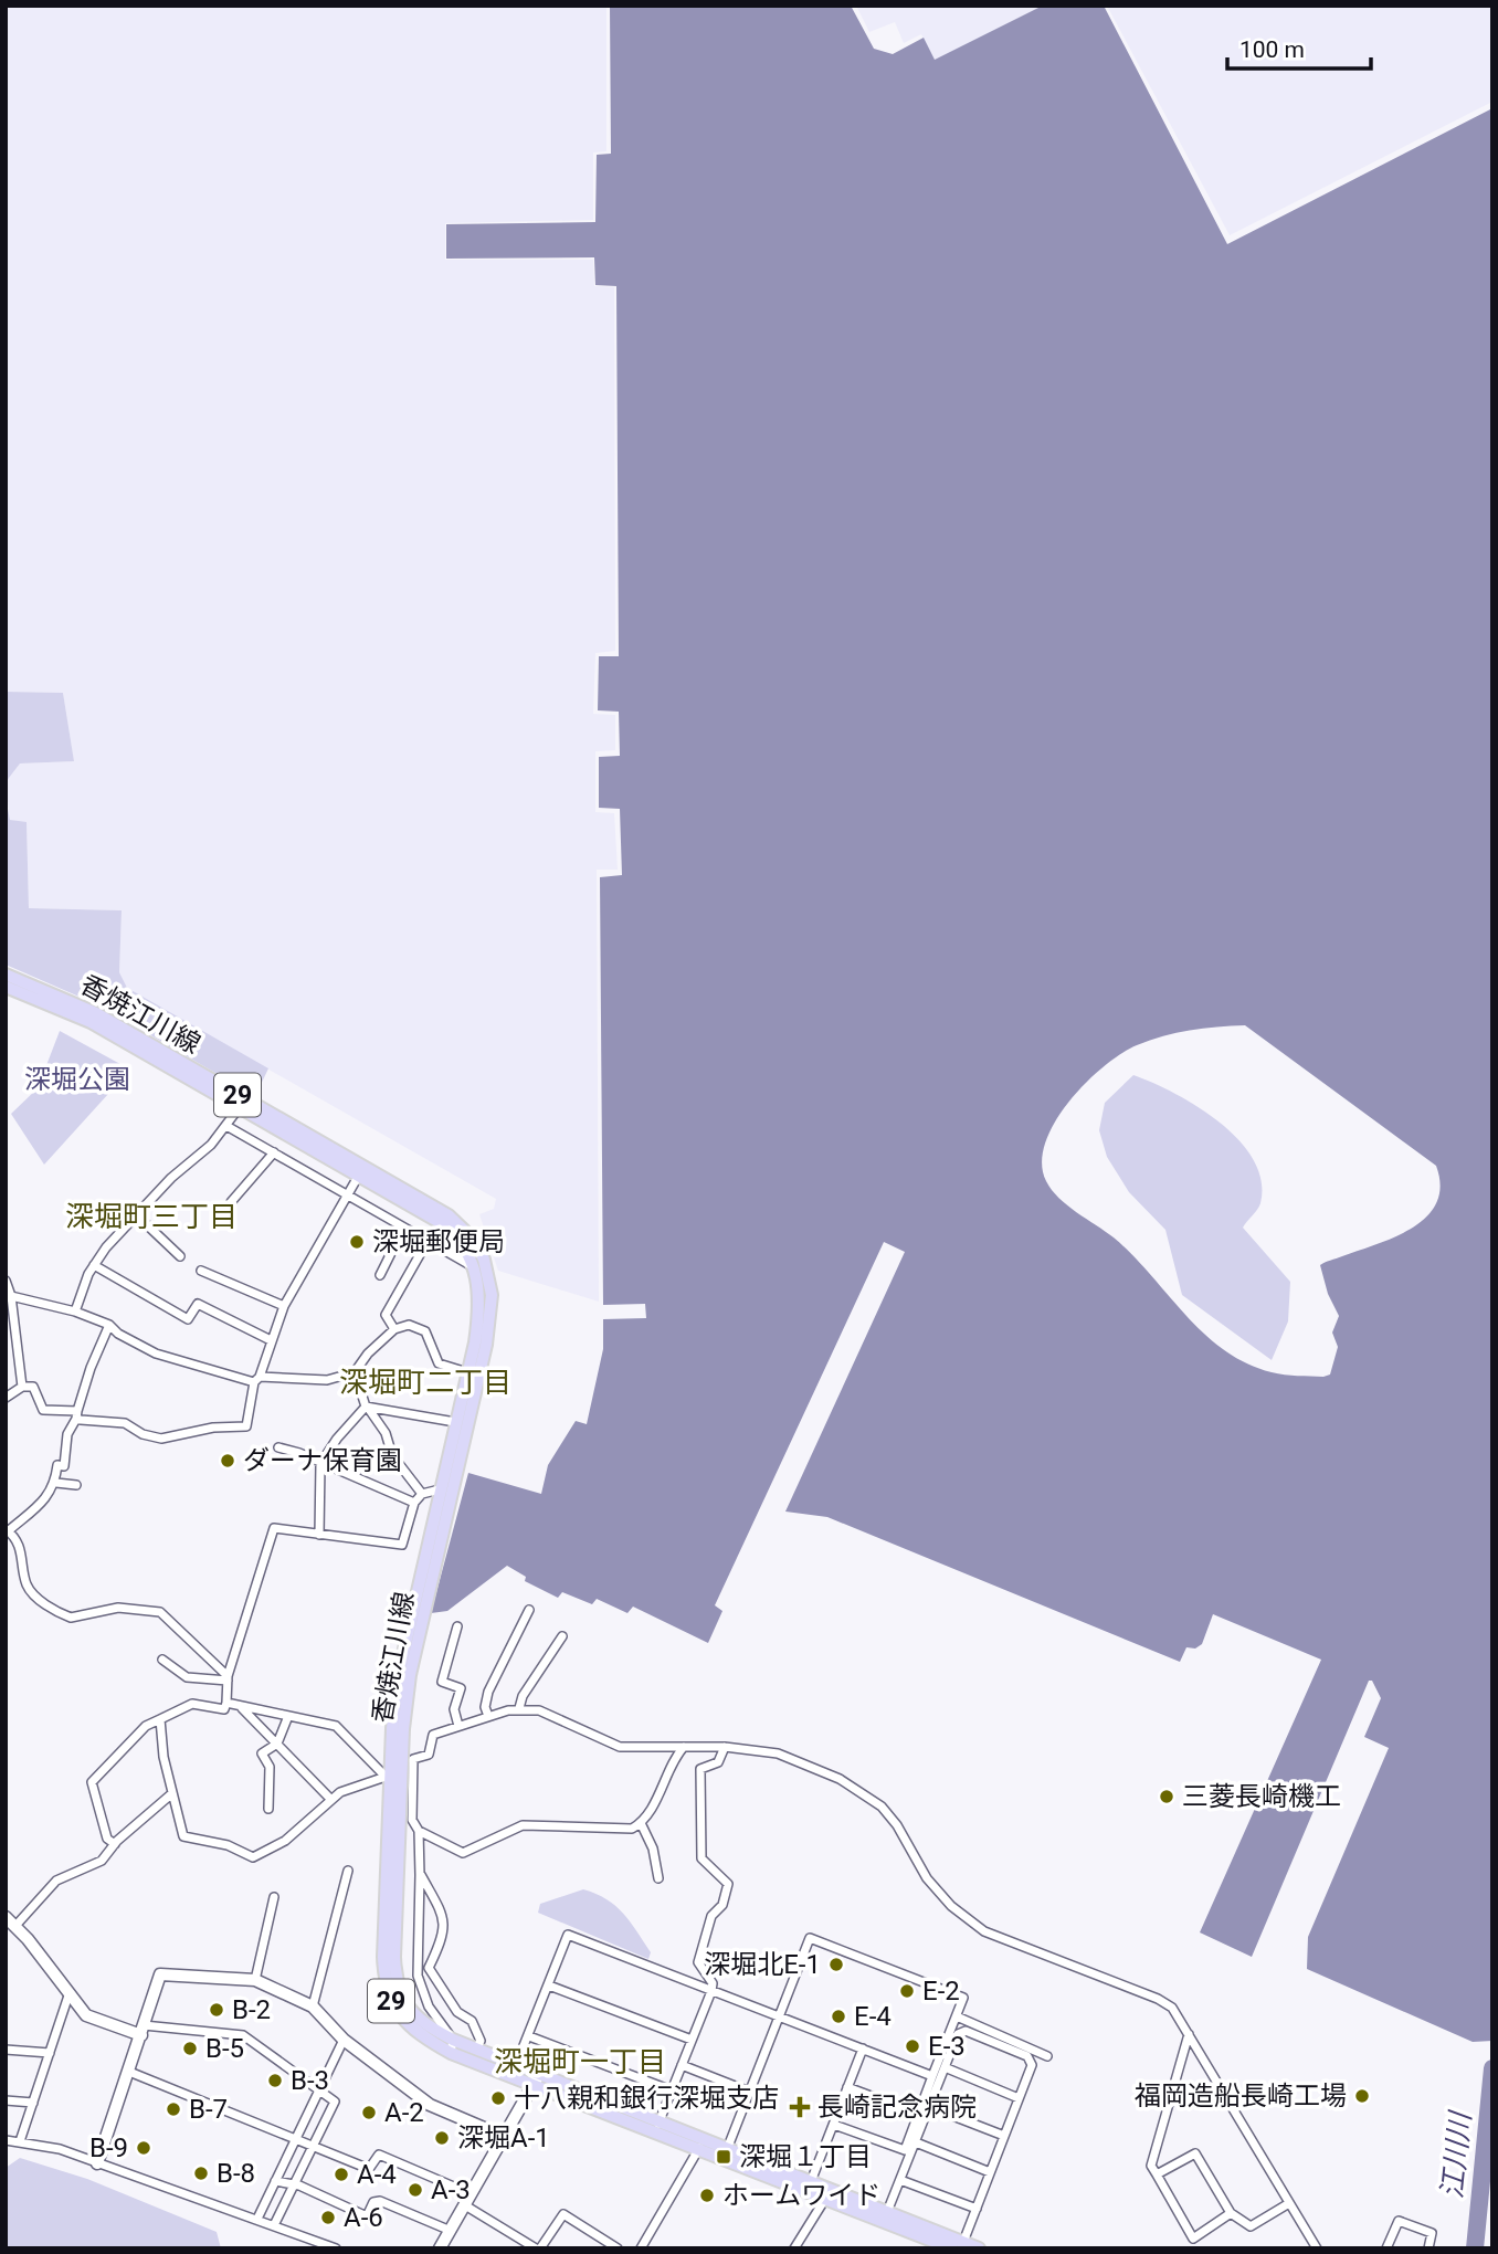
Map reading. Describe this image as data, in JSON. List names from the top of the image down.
{
  "streets": {
    "main road": ["香焼江川線", "29"]
  },
  "districts": ["深堀町三丁目", "深堀町二丁目", "深堀町一丁目"],
  "water": ["江川川"],
  "parks": ["深堀公園"],
  "places": {
    "other": [
      "深堀郵便局",
      "ダーナ保育園",
      "三菱長崎機工",
      "深堀北E-1",
      "E-2",
      "B-2",
      "E-4",
      "E-3",
      "B-5",
      "B-3",
      "福岡造船長崎工場",
      "十八親和銀行深堀支店",
      "B-7",
      "A-2",
      "深堀A-1",
      "B-9",
      "B-8",
      "A-4",
      "A-3",
      "ホームワイド",
      "A-6"
    ],
    "health": ["長崎記念病院"],
    "transit": ["深堀１丁目"]
  },
  "scale_bar": "100 m"
}
